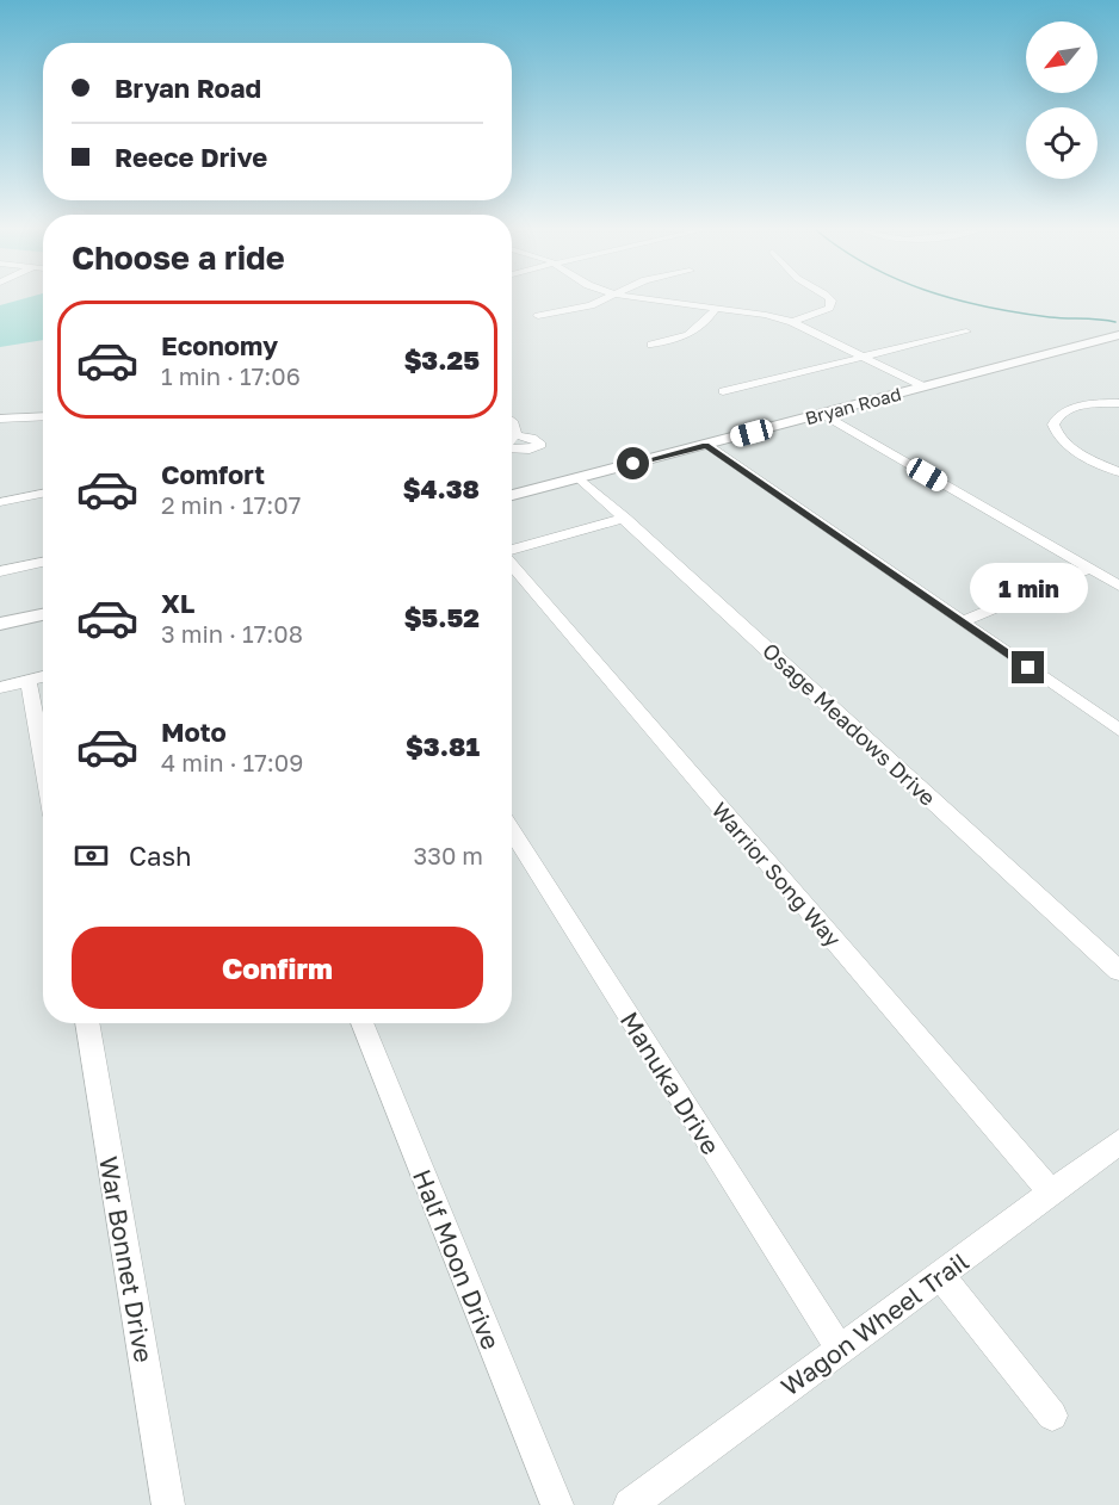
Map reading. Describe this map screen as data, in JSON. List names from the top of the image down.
{
  "streets": {
    "main road": ["Bryan Road"],
    "street": [
      "Osage Meadows Drive",
      "Warrior Song Way",
      "Manuka Drive",
      "War Bonnet Drive",
      "Half Moon Drive",
      "Wagon Wheel Trail"
    ]
  },
  "crossings": [
    ["Bryan Road", "Osage Meadows Drive"],
    ["Warrior Song Way", "Wagon Wheel Trail"],
    ["Manuka Drive", "Wagon Wheel Trail"]
  ],
  "north": "bottom left",
  "page": {
    "banner": ["Bryan Road", "Reece Drive"],
    "heading": "Choose a ride",
    "list": [
      {
        "name": "Economy",
        "note": "1 min · 17:06",
        "value": "$3.25"
      },
      {
        "name": "Comfort",
        "note": "2 min · 17:07",
        "value": "$4.38"
      },
      {
        "name": "XL",
        "note": "3 min · 17:08",
        "value": "$5.52"
      },
      {
        "name": "Moto",
        "note": "4 min · 17:09",
        "value": "$3.81"
      }
    ],
    "bubble": "1 min",
    "pay": ["Cash", "330 m"],
    "buttons": "Confirm"
  }
}
